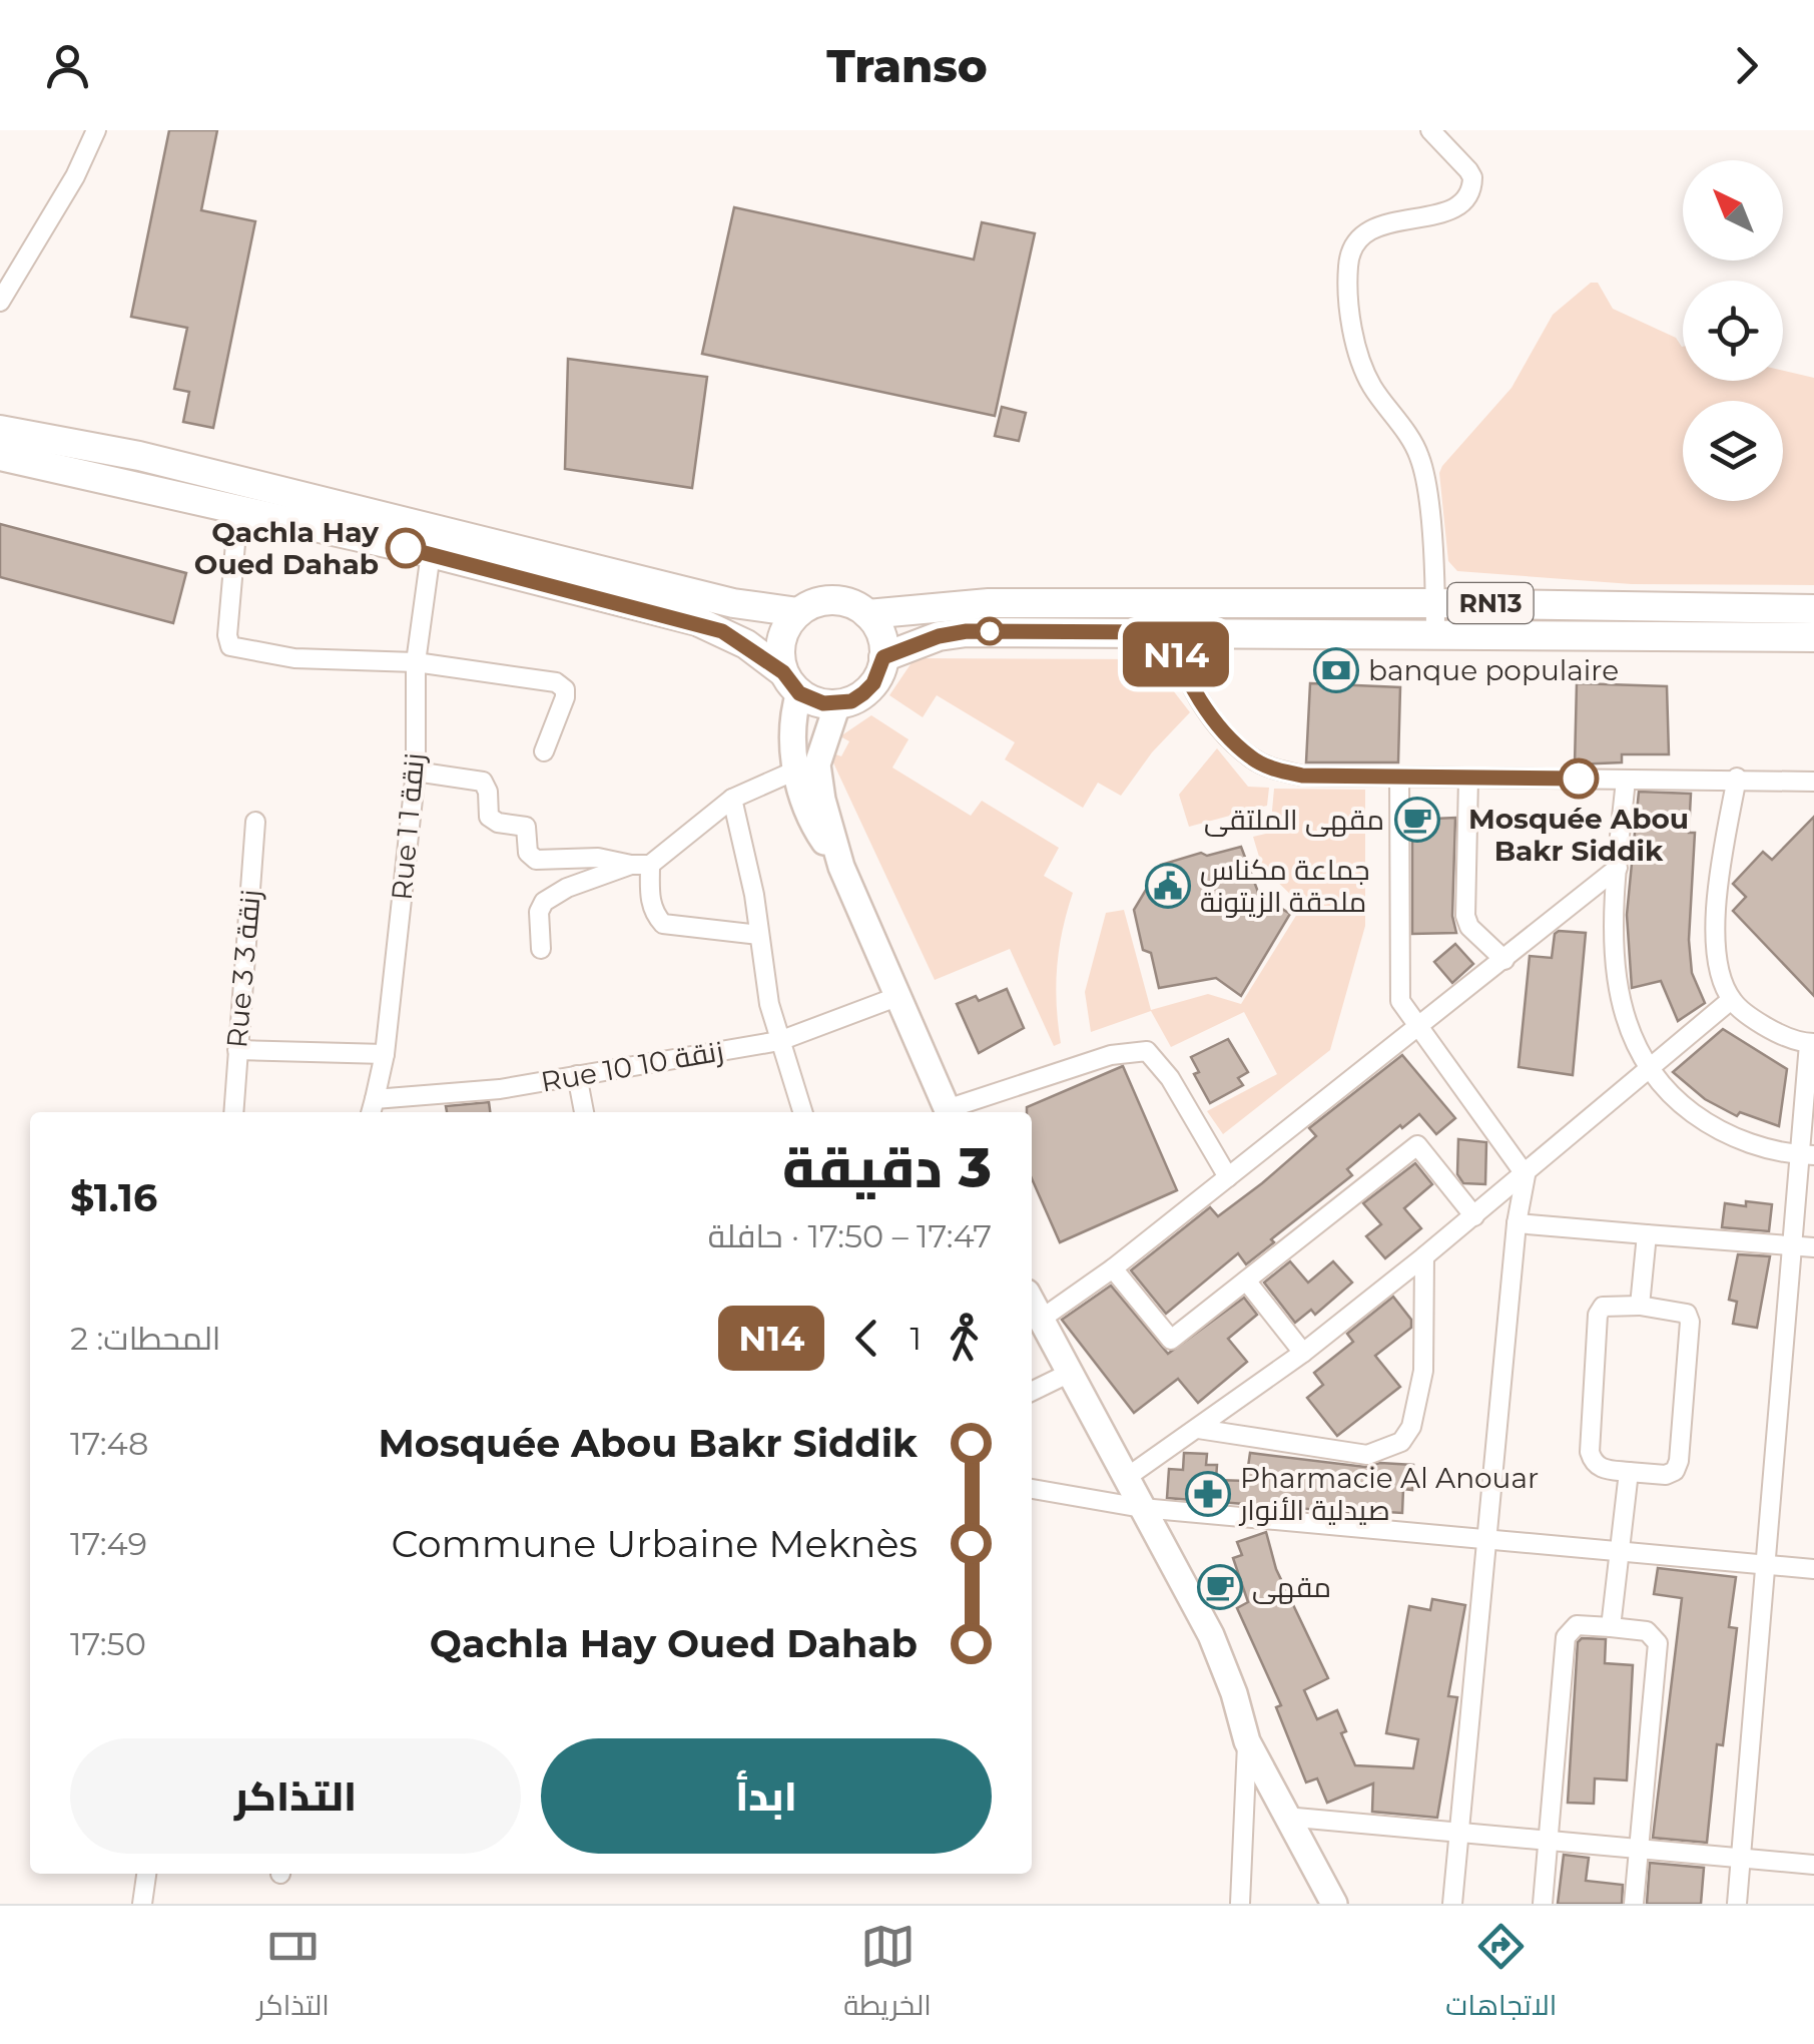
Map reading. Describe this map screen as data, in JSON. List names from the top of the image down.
{
  "streets": {
    "main road": ["RN13"],
    "street": ["Rue 1 زنقة 1", "Rue 3 زنقة 3", "Rue 10 زنقة 10"]
  },
  "crossings": [
    ["Rue 1 زنقة 1", "Rue 10 زنقة 10"]
  ],
  "places": {
    "other": ["Qachla Hay Oued Dahab", "Mosquée Abou Bakr Siddik"],
    "bank": ["banque populaire"],
    "cafe": ["مقهى الملتقى", "مقهى"],
    "public building": ["جماعة مكناس ملحقة الزيتونة"],
    "pharmacy": ["Pharmacie Al Anouar صيدلية الأنوار"]
  },
  "lines": ["bus line N14"],
  "north": "top left",
  "page": {
    "header": "Transo",
    "on_map": "N14",
    "heading": ["3 دقيقة", "17:47 – 17:50 · حافلة", "$1.16"],
    "legs": ["1", "N14", "المحطات: 2"],
    "list": [
      {
        "name": "Mosquée Abou Bakr Siddik",
        "value": "17:48"
      },
      {
        "name": "Commune Urbaine Meknès",
        "value": "17:49"
      },
      {
        "name": "Qachla Hay Oued Dahab",
        "value": "17:50"
      }
    ],
    "buttons": ["ابدأ", "التذاكر"],
    "tabs": ["الاتجاهات", "الخريطة", "التذاكر"]
  }
}
